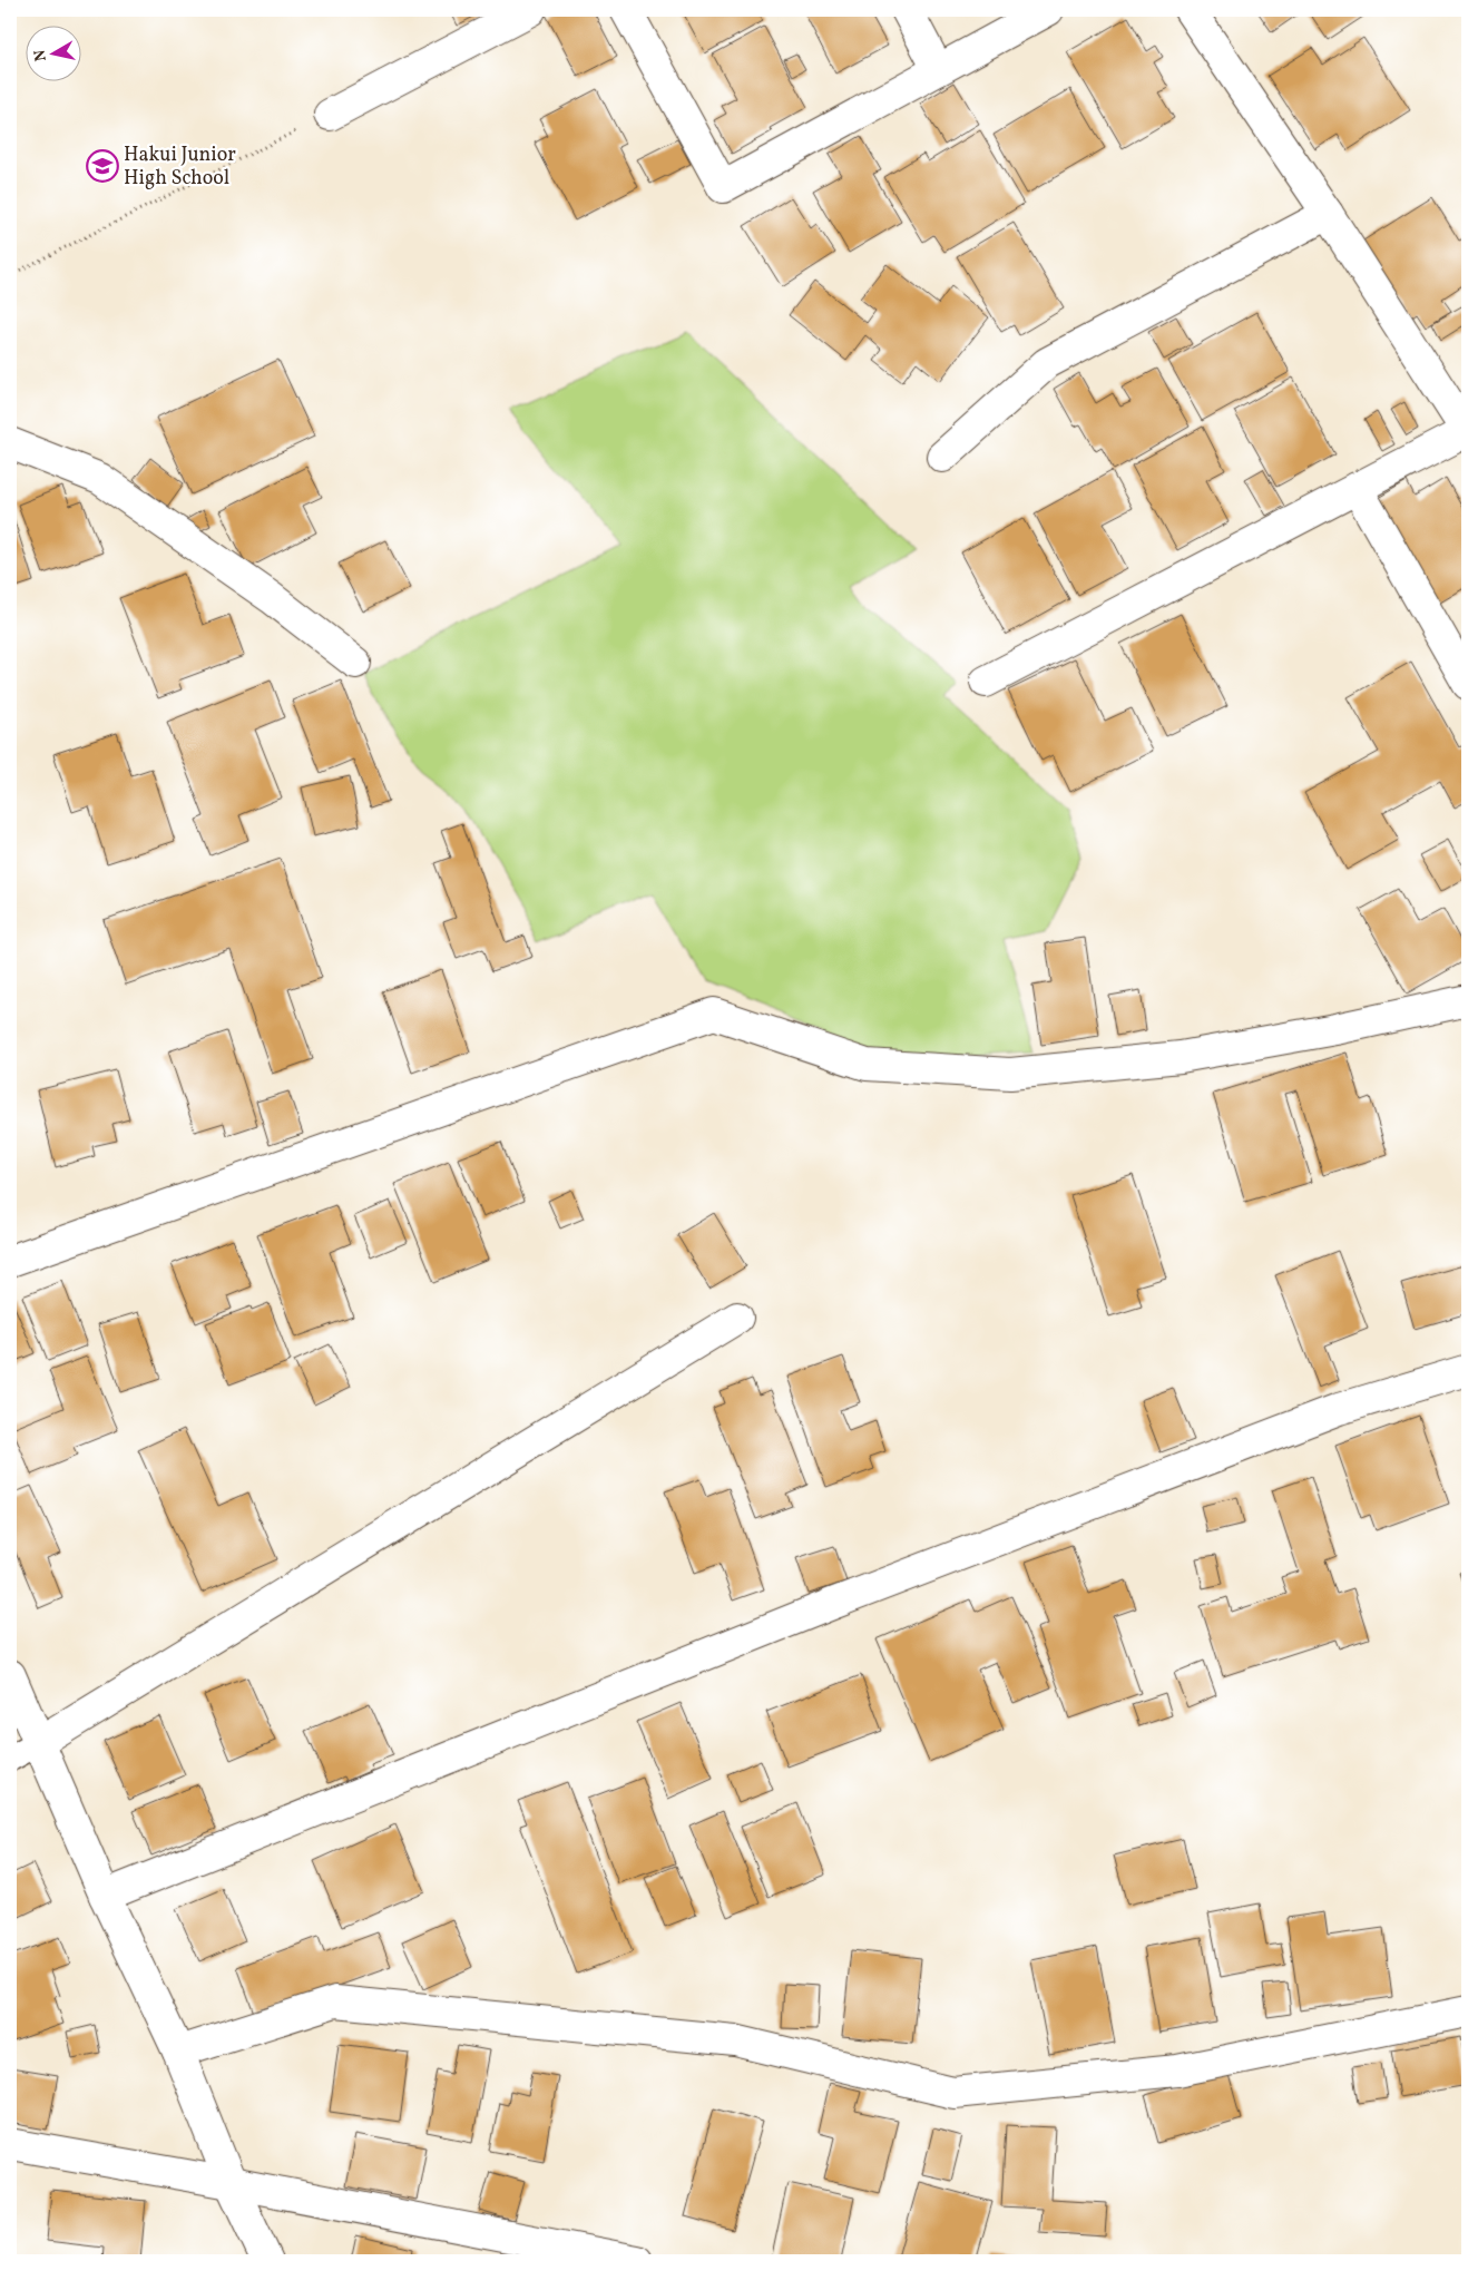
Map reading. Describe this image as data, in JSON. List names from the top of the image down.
{
  "places": {
    "school or university": ["Hakui Junior High School"]
  },
  "north": "left"
}
